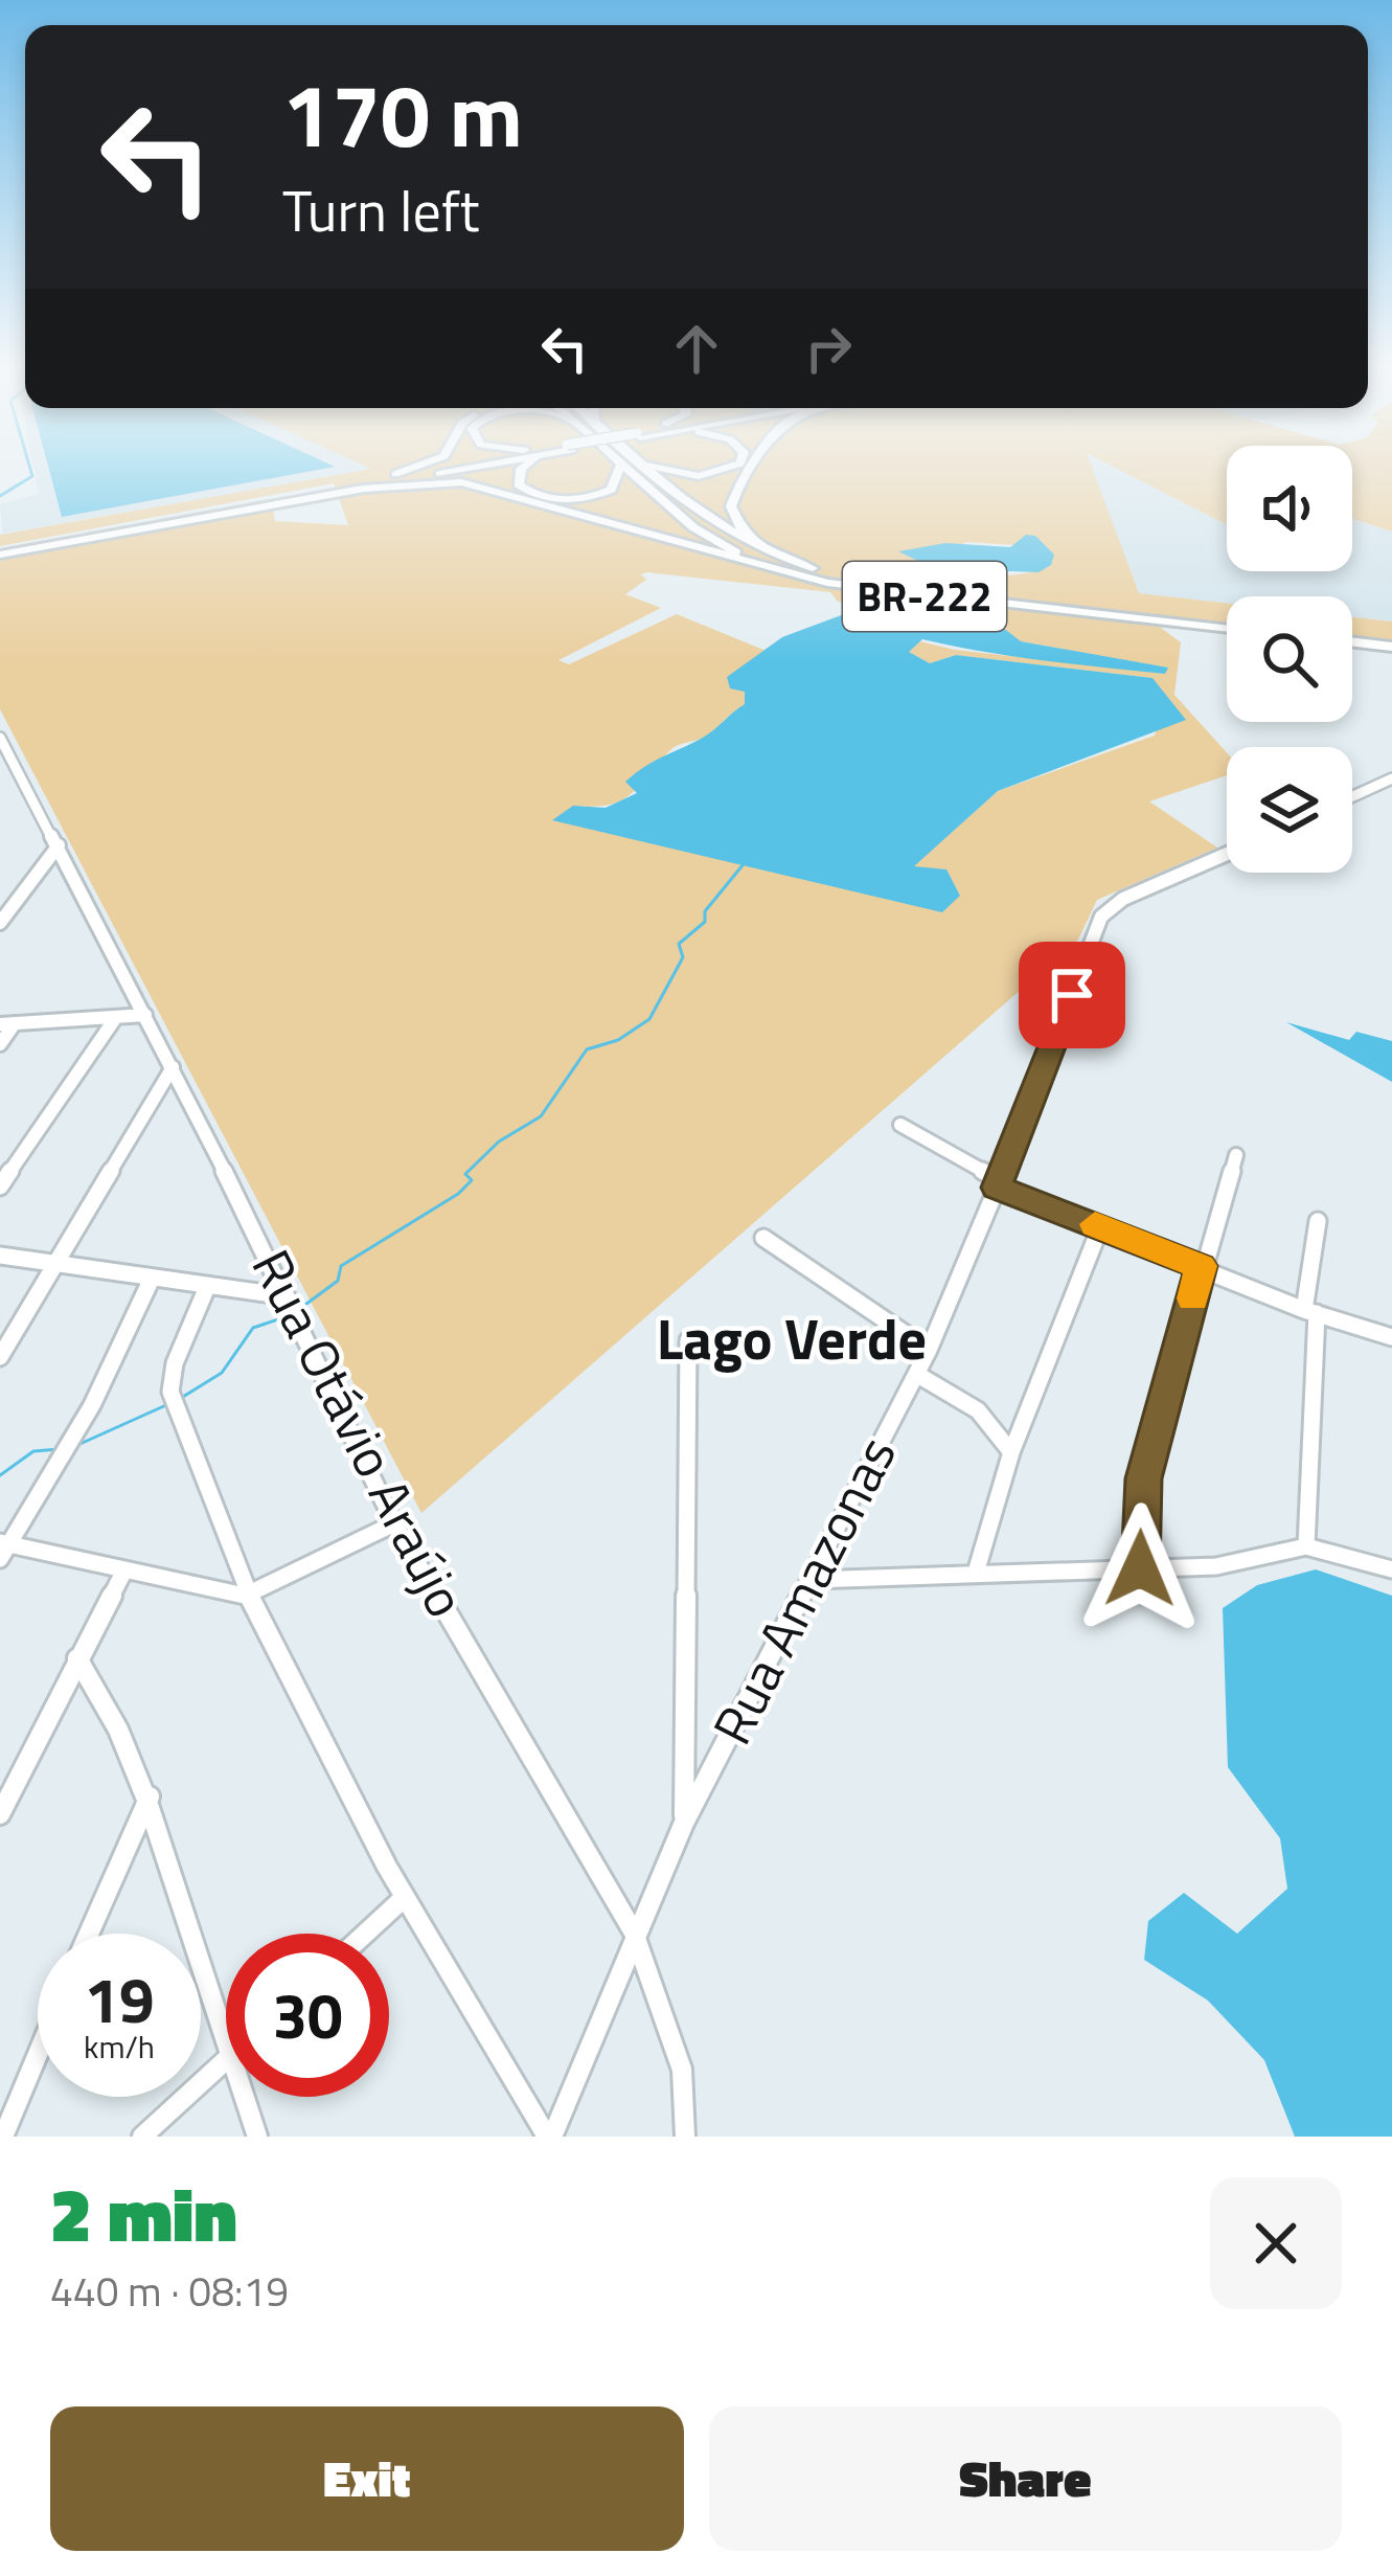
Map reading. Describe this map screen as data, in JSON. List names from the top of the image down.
{
  "streets": {
    "highway": ["BR-222"],
    "street": ["Rua Otávio Araújo", "Rua Amazonas"]
  },
  "crossings": [
    ["Rua Otávio Araújo", "Rua Amazonas"]
  ],
  "districts": ["Lago Verde"],
  "page": {
    "turn": ["170 m", "Turn left"],
    "speed": "19 km/h",
    "limit": "30",
    "heading": ["2 min", "440 m · 08:19"],
    "buttons": ["Exit", "Share"]
  }
}
